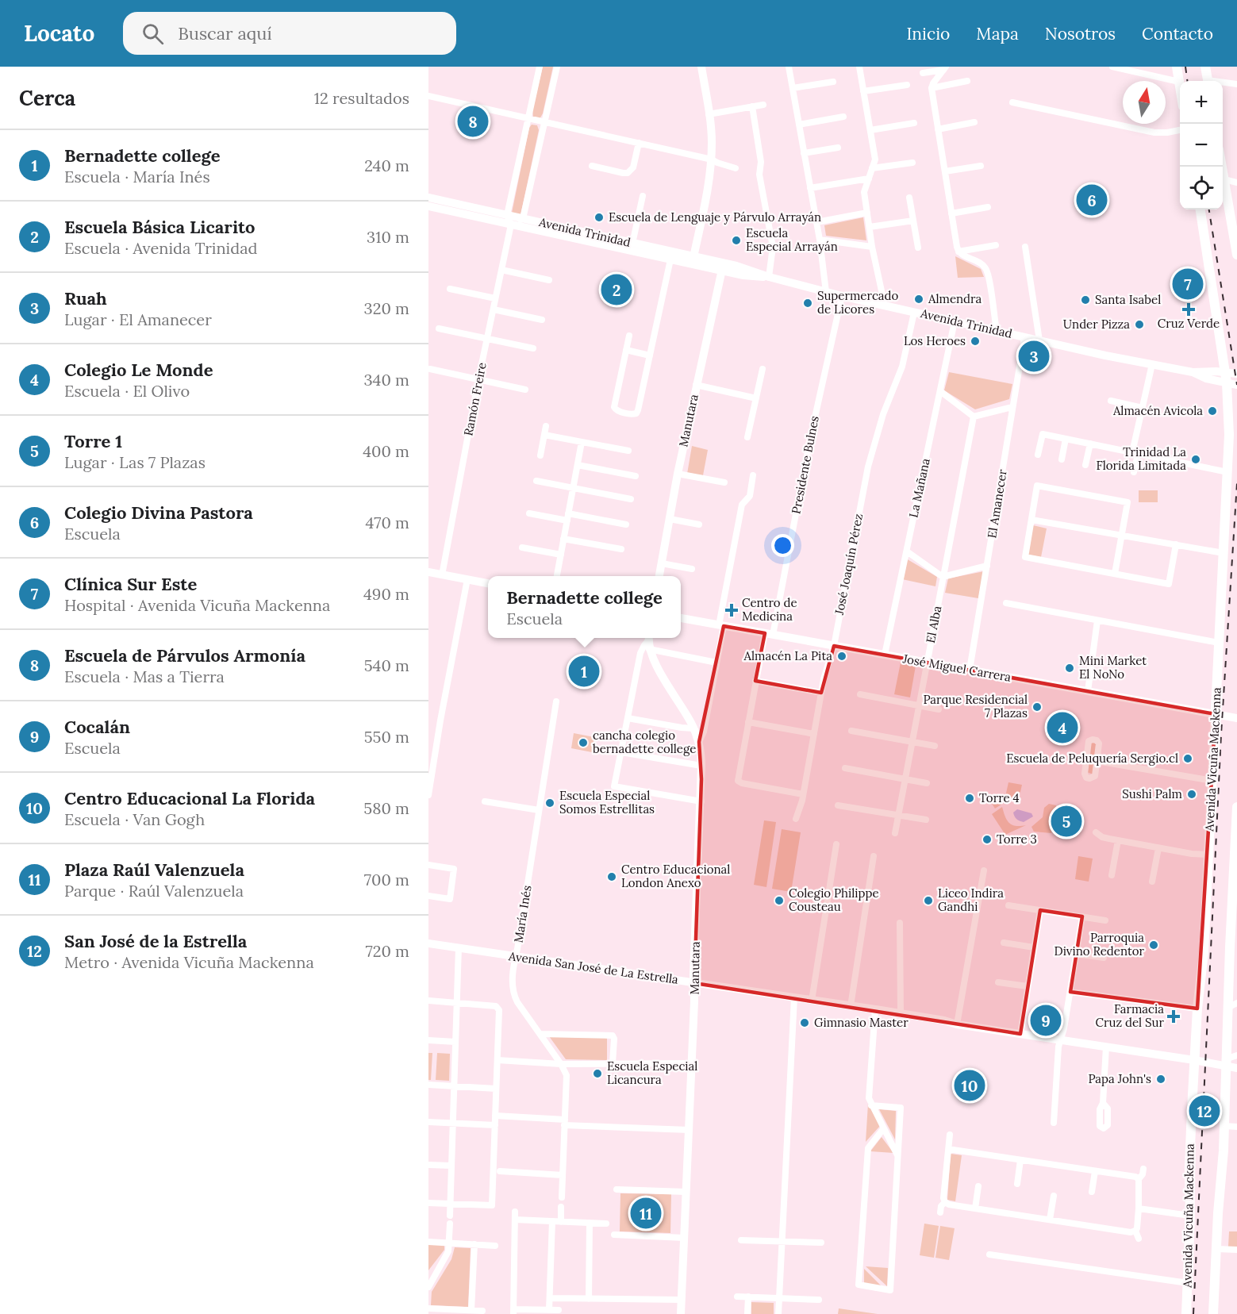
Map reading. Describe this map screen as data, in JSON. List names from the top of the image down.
{
  "streets": {
    "main road": [
      "Avenida Trinidad",
      "Manutara",
      "José Miguel Carrera",
      "Avenida Vicuña Mackenna",
      "Avenida San José de La Estrella"
    ],
    "street": [
      "Ramón Freire",
      "Presidente Bulnes",
      "La Mañana",
      "El Amanecer",
      "José Joaquín Pérez",
      "El Alba",
      "María Inés"
    ]
  },
  "crossings": [
    ["Avenida Trinidad", "Ramón Freire"],
    ["Avenida Trinidad", "Manutara"],
    ["Avenida Trinidad", "Presidente Bulnes"],
    ["Avenida Trinidad", "La Mañana"],
    ["Avenida Trinidad", "El Amanecer"],
    ["Avenida Trinidad", "José Joaquín Pérez"],
    ["Avenida Trinidad", "Avenida Vicuña Mackenna"],
    ["Manutara", "Avenida San José de La Estrella"],
    ["Presidente Bulnes", "José Joaquín Pérez"],
    ["Presidente Bulnes", "José Miguel Carrera"],
    ["La Mañana", "José Miguel Carrera"],
    ["El Amanecer", "José Miguel Carrera"],
    ["José Joaquín Pérez", "José Miguel Carrera"],
    ["El Alba", "José Miguel Carrera"],
    ["José Miguel Carrera", "Avenida Vicuña Mackenna"],
    ["Avenida Vicuña Mackenna", "Avenida San José de La Estrella"],
    ["María Inés", "Avenida San José de La Estrella"]
  ],
  "places": {
    "other": [
      "Escuela de Lenguaje y Párvulo Arrayán",
      "Escuela Especial Arrayán",
      "Almendra",
      "Santa Isabel",
      "Supermercado de Licores",
      "Under Pizza",
      "Los Heroes",
      "Almacén Avicola",
      "Trinidad La Florida Limitada",
      "Almacén La Pita",
      "Mini Market El NoNo",
      "Parque Residencial 7 Plazas",
      "cancha colegio bernadette college",
      "Escuela de Peluquería Sergio.cl",
      "Sushi Palm",
      "Torre 4",
      "Escuela Especial Somos Estrellitas",
      "Torre 3",
      "Centro Educacional London Anexo",
      "Colegio Philippe Cousteau",
      "Liceo Indira Gandhi",
      "Parroquia Divino Redentor",
      "Gimnasio Master",
      "Escuela Especial Licancura",
      "Papa John's"
    ],
    "health": ["Cruz Verde", "Centro de Medicina", "Farmacia Cruz del Sur"]
  },
  "north": "top",
  "page": {
    "header": "Locato",
    "search": "Buscar aquí",
    "nav": [
      "Inicio",
      "Mapa",
      "Nosotros",
      "Contacto"
    ],
    "heading": ["Cerca", "12 resultados"],
    "map_buttons": ["+", "−"],
    "pins": [
      "8",
      "6",
      "7",
      "2",
      "3",
      "1",
      "4",
      "5",
      "9",
      "10",
      "12",
      "11"
    ],
    "list": [
      {
        "mark": "1",
        "name": "Bernadette college",
        "note": "Escuela · María Inés",
        "value": "240 m"
      },
      {
        "mark": "2",
        "name": "Escuela Básica Licarito",
        "note": "Escuela · Avenida Trinidad",
        "value": "310 m"
      },
      {
        "mark": "3",
        "name": "Ruah",
        "note": "Lugar · El Amanecer",
        "value": "320 m"
      },
      {
        "mark": "4",
        "name": "Colegio Le Monde",
        "note": "Escuela · El Olivo",
        "value": "340 m"
      },
      {
        "mark": "5",
        "name": "Torre 1",
        "note": "Lugar · Las 7 Plazas",
        "value": "400 m"
      },
      {
        "mark": "6",
        "name": "Colegio Divina Pastora",
        "note": "Escuela",
        "value": "470 m"
      },
      {
        "mark": "7",
        "name": "Clínica Sur Este",
        "note": "Hospital · Avenida Vicuña Mackenna",
        "value": "490 m"
      },
      {
        "mark": "8",
        "name": "Escuela de Párvulos Armonía",
        "note": "Escuela · Mas a Tierra",
        "value": "540 m"
      },
      {
        "mark": "9",
        "name": "Cocalán",
        "note": "Escuela",
        "value": "550 m"
      },
      {
        "mark": "10",
        "name": "Centro Educacional La Florida",
        "note": "Escuela · Van Gogh",
        "value": "580 m"
      },
      {
        "mark": "11",
        "name": "Plaza Raúl Valenzuela",
        "note": "Parque · Raúl Valenzuela",
        "value": "700 m"
      },
      {
        "mark": "12",
        "name": "San José de la Estrella",
        "note": "Metro · Avenida Vicuña Mackenna",
        "value": "720 m"
      }
    ],
    "popup": ["Bernadette college", "Escuela"]
  }
}
